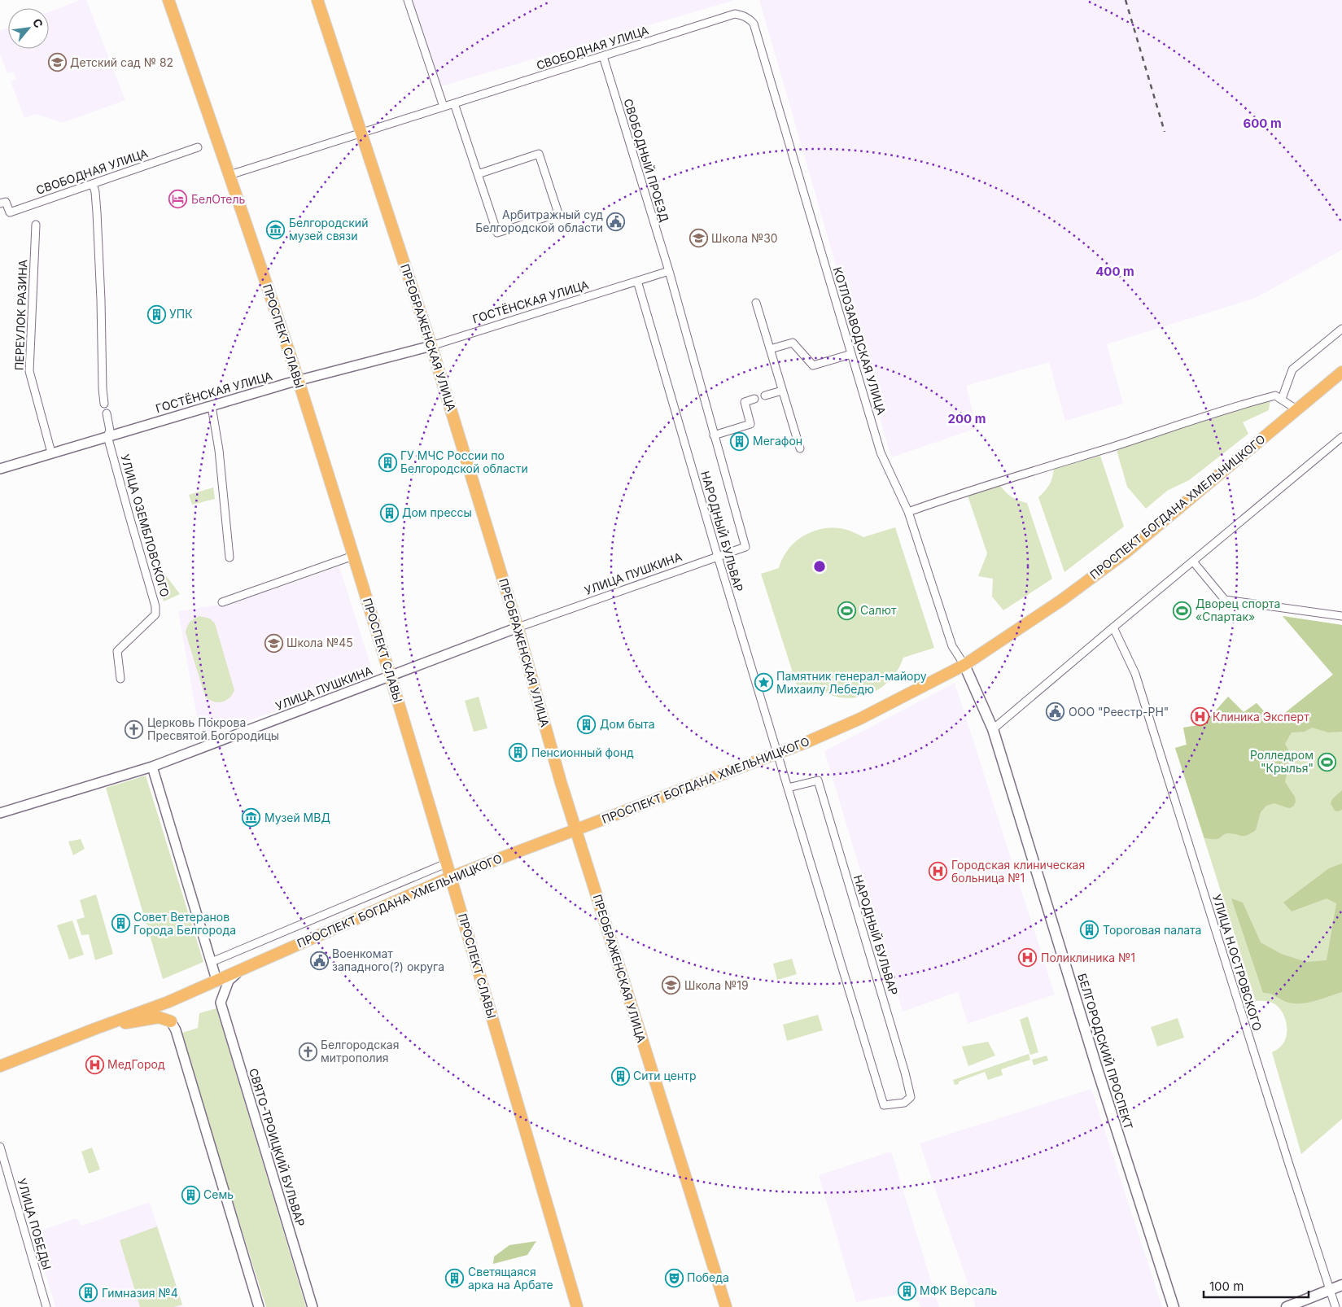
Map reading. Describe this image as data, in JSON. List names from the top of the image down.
{
  "streets": {
    "main road": [
      "ПРОСПЕКТ СЛАВЫ",
      "ПРЕОБРАЖЕНСКАЯ УЛИЦА",
      "ПРОСПЕКТ БОГДАНА ХМЕЛЬНИЦКОГО",
      "БЕЛГОРОДСКИЙ ПРОСПЕКТ"
    ],
    "street": [
      "СВОБОДНАЯ УЛИЦА",
      "СВОБОДНЫЙ ПРОЕЗД",
      "ГОСТЁНСКАЯ УЛИЦА",
      "ПЕРЕУЛОК РАЗИНА",
      "КОТЛОЗАВОДСКАЯ УЛИЦА",
      "УЛИЦА ОЗЕМБЛОВСКОГО",
      "НАРОДНЫЙ БУЛЬВАР",
      "УЛИЦА ПУШКИНА",
      "УЛИЦА Н.ОСТРОВСКОГО",
      "СВЯТО-ТРОИЦКИЙ БУЛЬВАР",
      "УЛИЦА ПОБЕДЫ"
    ]
  },
  "crossings": [
    ["СВОБОДНАЯ УЛИЦА", "СВОБОДНЫЙ ПРОЕЗД"],
    ["СВОБОДНАЯ УЛИЦА", "ПРОСПЕКТ СЛАВЫ"],
    ["СВОБОДНАЯ УЛИЦА", "ПРЕОБРАЖЕНСКАЯ УЛИЦА"],
    ["СВОБОДНАЯ УЛИЦА", "КОТЛОЗАВОДСКАЯ УЛИЦА"],
    ["СВОБОДНЫЙ ПРОЕЗД", "ГОСТЁНСКАЯ УЛИЦА"],
    ["СВОБОДНЫЙ ПРОЕЗД", "НАРОДНЫЙ БУЛЬВАР"],
    ["ГОСТЁНСКАЯ УЛИЦА", "ПЕРЕУЛОК РАЗИНА"],
    ["ГОСТЁНСКАЯ УЛИЦА", "ПРОСПЕКТ СЛАВЫ"],
    ["ГОСТЁНСКАЯ УЛИЦА", "ПРЕОБРАЖЕНСКАЯ УЛИЦА"],
    ["ГОСТЁНСКАЯ УЛИЦА", "УЛИЦА ОЗЕМБЛОВСКОГО"],
    ["ГОСТЁНСКАЯ УЛИЦА", "НАРОДНЫЙ БУЛЬВАР"],
    ["ПРОСПЕКТ СЛАВЫ", "ПРОСПЕКТ БОГДАНА ХМЕЛЬНИЦКОГО"],
    ["ПРОСПЕКТ СЛАВЫ", "УЛИЦА ПУШКИНА"],
    ["ПРЕОБРАЖЕНСКАЯ УЛИЦА", "ПРОСПЕКТ БОГДАНА ХМЕЛЬНИЦКОГО"],
    ["ПРЕОБРАЖЕНСКАЯ УЛИЦА", "УЛИЦА ПУШКИНА"],
    ["КОТЛОЗАВОДСКАЯ УЛИЦА", "ПРОСПЕКТ БОГДАНА ХМЕЛЬНИЦКОГО"],
    ["КОТЛОЗАВОДСКАЯ УЛИЦА", "БЕЛГОРОДСКИЙ ПРОСПЕКТ"],
    ["ПРОСПЕКТ БОГДАНА ХМЕЛЬНИЦКОГО", "НАРОДНЫЙ БУЛЬВАР"],
    ["ПРОСПЕКТ БОГДАНА ХМЕЛЬНИЦКОГО", "БЕЛГОРОДСКИЙ ПРОСПЕКТ"],
    ["ПРОСПЕКТ БОГДАНА ХМЕЛЬНИЦКОГО", "СВЯТО-ТРОИЦКИЙ БУЛЬВАР"],
    ["НАРОДНЫЙ БУЛЬВАР", "УЛИЦА ПУШКИНА"]
  ],
  "places": {
    "school or university": [
      "Детский сад № 82",
      "Школа №30",
      "Школа №45",
      "Школа №19"
    ],
    "hotel": ["БелОтель"],
    "public building": ["Арбитражный суд Белгородской области", "ООО \"Реестр-РН\"", "Военкомат западного(?) округа"],
    "museum": ["Белгородский музей связи", "Музей МВД"],
    "building": [
      "УПК",
      "Мегафон",
      "ГУ МЧС России по Белгородской области",
      "Дом прессы",
      "Дом быта",
      "Пенсионный фонд",
      "Совет Ветеранов Города Белгорода",
      "Тороговая палата",
      "Сити центр",
      "Семь",
      "Светящаяся арка на Арбате",
      "МФК Версаль",
      "Гимназия №4"
    ],
    "sports": ["Салют", "Дворец спорта «Спартак»", "Ролледром \"Крылья\""],
    "place": ["Памятник генерал-майору Михаилу Лебедю"],
    "hospital": [
      "Клиника Эксперт",
      "Городская клиническая больница №1",
      "Поликлиника №1",
      "МедГород"
    ],
    "church": ["Церковь Покрова Пресвятой Богородицы", "Белгородская митрополия"],
    "theatre": ["Победа"]
  },
  "scale_bar": "100 m",
  "north": "top right",
  "rings": ["600 m", "400 m", "200 m"]
}
